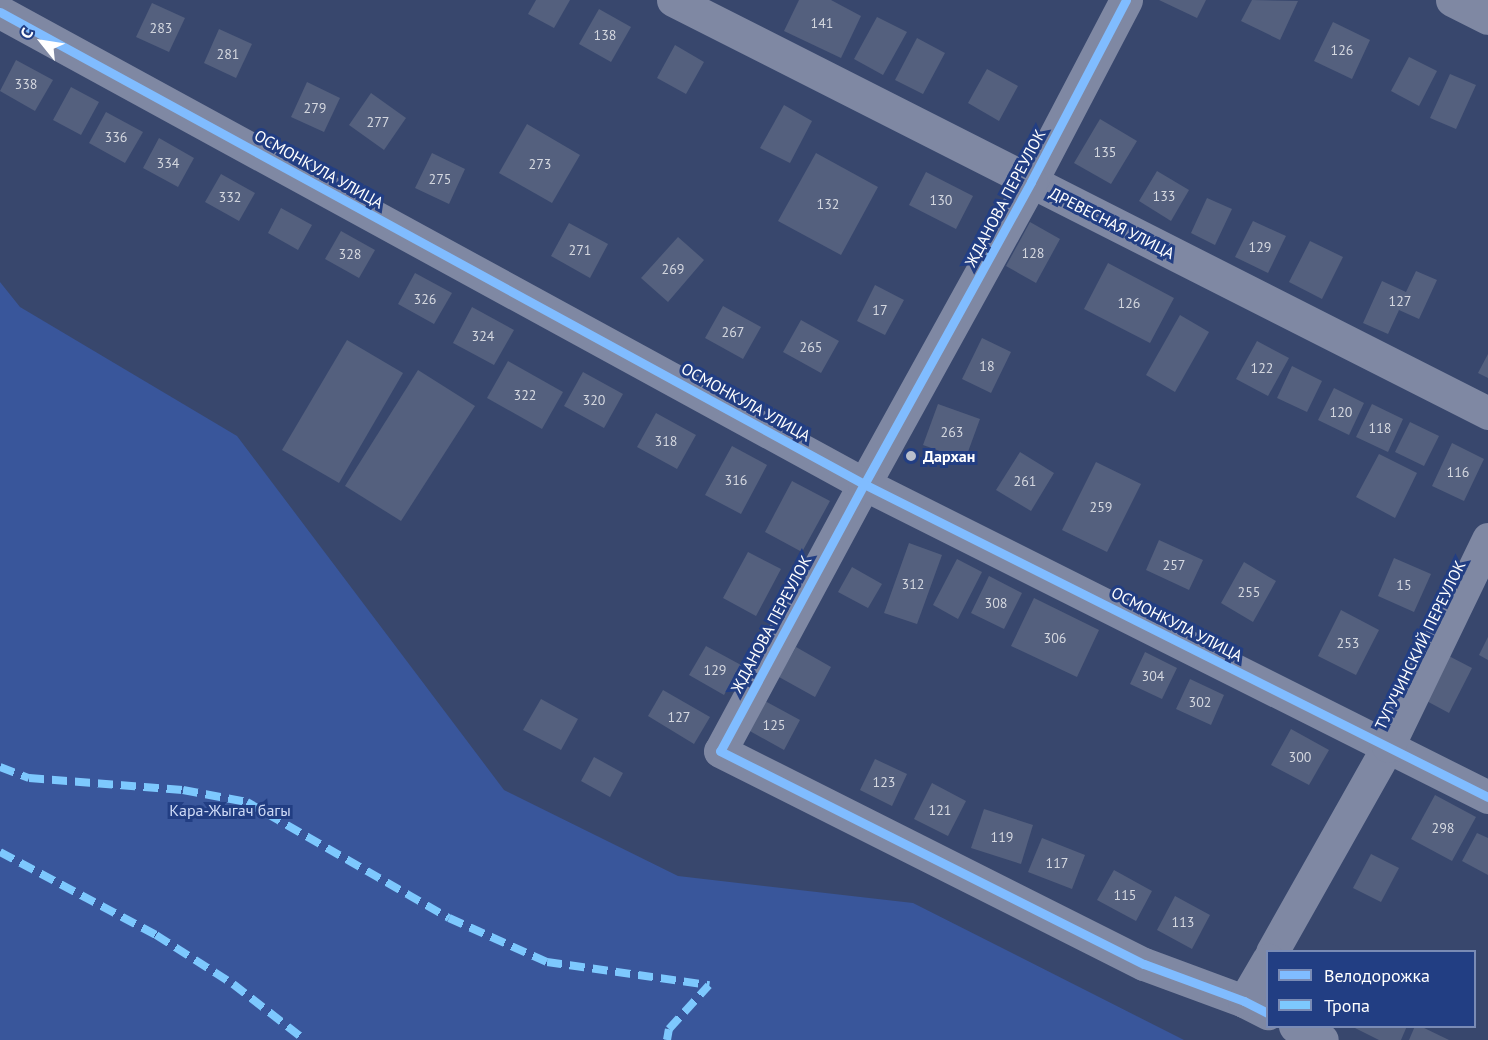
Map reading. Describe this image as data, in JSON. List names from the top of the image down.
{
  "streets": {
    "street": [
      "ОСМОНКУЛА УЛИЦА",
      "ЖДАНОВА ПЕРЕУЛОК",
      "ДРЕВЕСНАЯ УЛИЦА",
      "ТУГУЧИНСКИЙ ПЕРЕУЛОК"
    ]
  },
  "crossings": [
    ["ОСМОНКУЛА УЛИЦА", "ЖДАНОВА ПЕРЕУЛОК"],
    ["ОСМОНКУЛА УЛИЦА", "ТУГУЧИНСКИЙ ПЕРЕУЛОК"],
    ["ЖДАНОВА ПЕРЕУЛОК", "ДРЕВЕСНАЯ УЛИЦА"]
  ],
  "parks": ["Кара-Жыгач багы"],
  "places": ["Дархан"],
  "house_numbers": [
    "141",
    "283",
    "138",
    "126",
    "281",
    "338",
    "279",
    "277",
    "336",
    "135",
    "334",
    "273",
    "275",
    "133",
    "332",
    "130",
    "132",
    "129",
    "271",
    "128",
    "328",
    "269",
    "326",
    "127",
    "126",
    "17",
    "267",
    "324",
    "265",
    "18",
    "122",
    "322",
    "320",
    "120",
    "118",
    "263",
    "318",
    "116",
    "316",
    "261",
    "259",
    "257",
    "312",
    "15",
    "255",
    "308",
    "306",
    "253",
    "129",
    "304",
    "302",
    "127",
    "125",
    "300",
    "123",
    "121",
    "298",
    "119",
    "117",
    "115",
    "113"
  ],
  "legend": ["Велодорожка", "Тропа"],
  "north": "top left"
}
